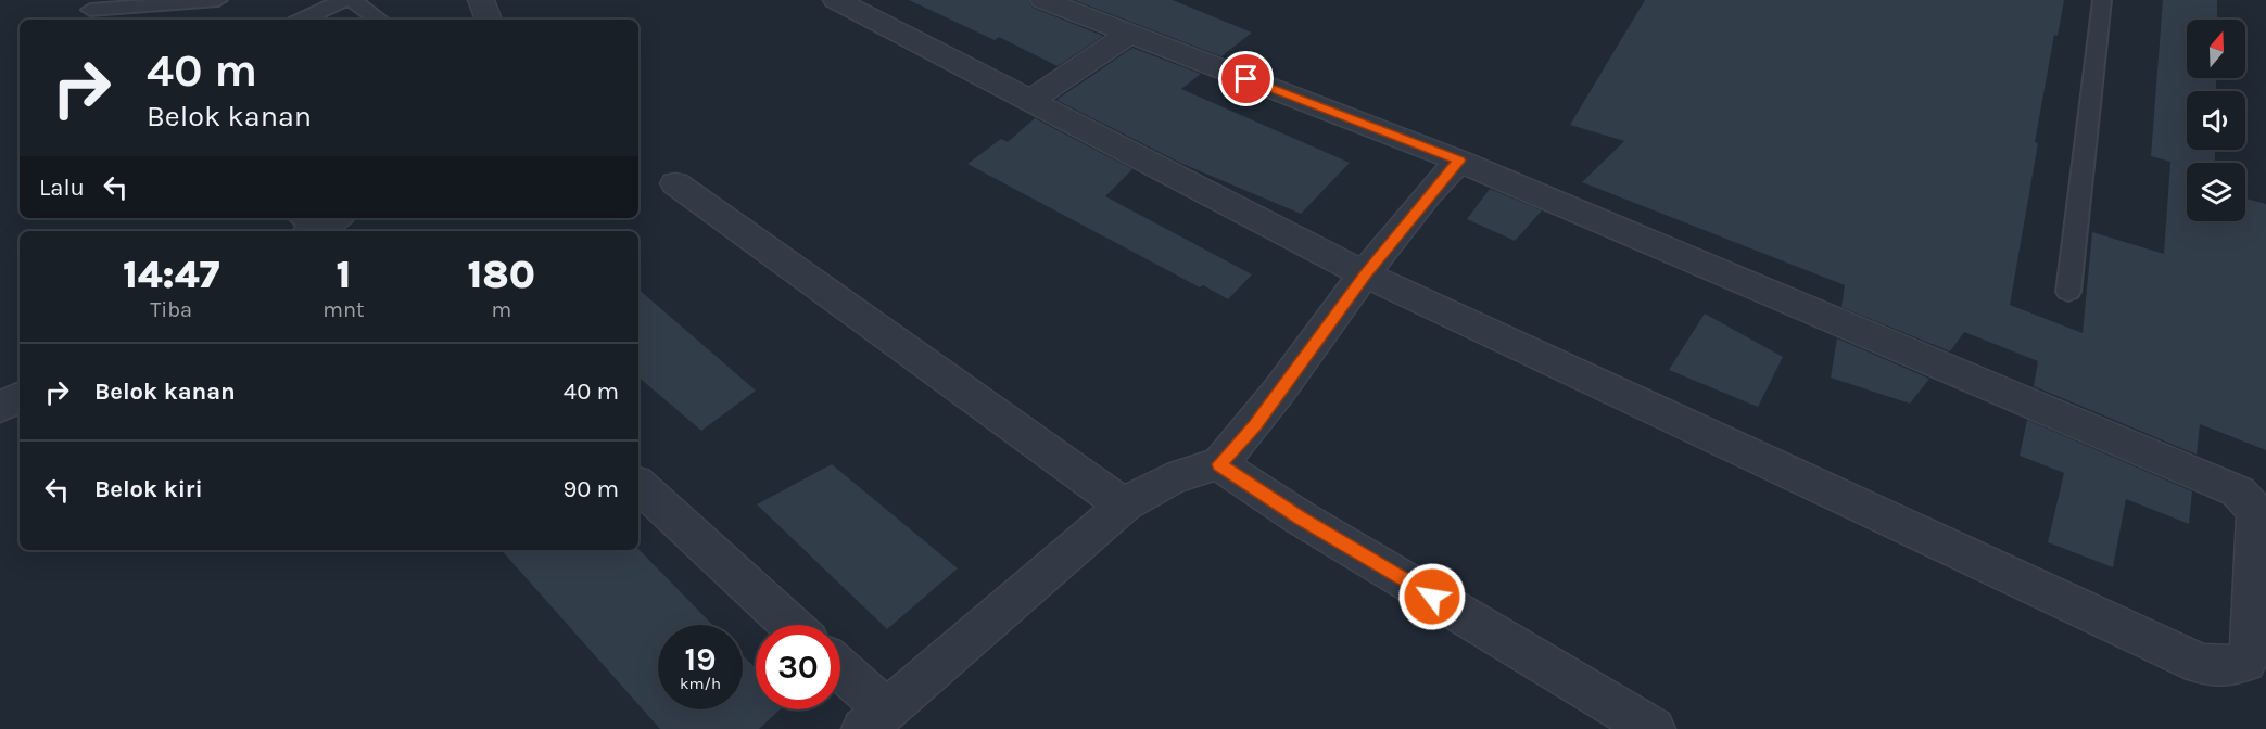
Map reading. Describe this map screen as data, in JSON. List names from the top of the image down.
{
  "north": "top",
  "page": {
    "turn": ["40 m", "Belok kanan"],
    "then": "Lalu",
    "eta": [
      "14:47",
      "Tiba",
      "1",
      "mnt",
      "180",
      "m"
    ],
    "list": [
      {
        "name": "Belok kanan",
        "value": "40 m"
      },
      {
        "name": "Belok kiri",
        "value": "90 m"
      }
    ],
    "speed": "19 km/h",
    "limit": "30"
  }
}
